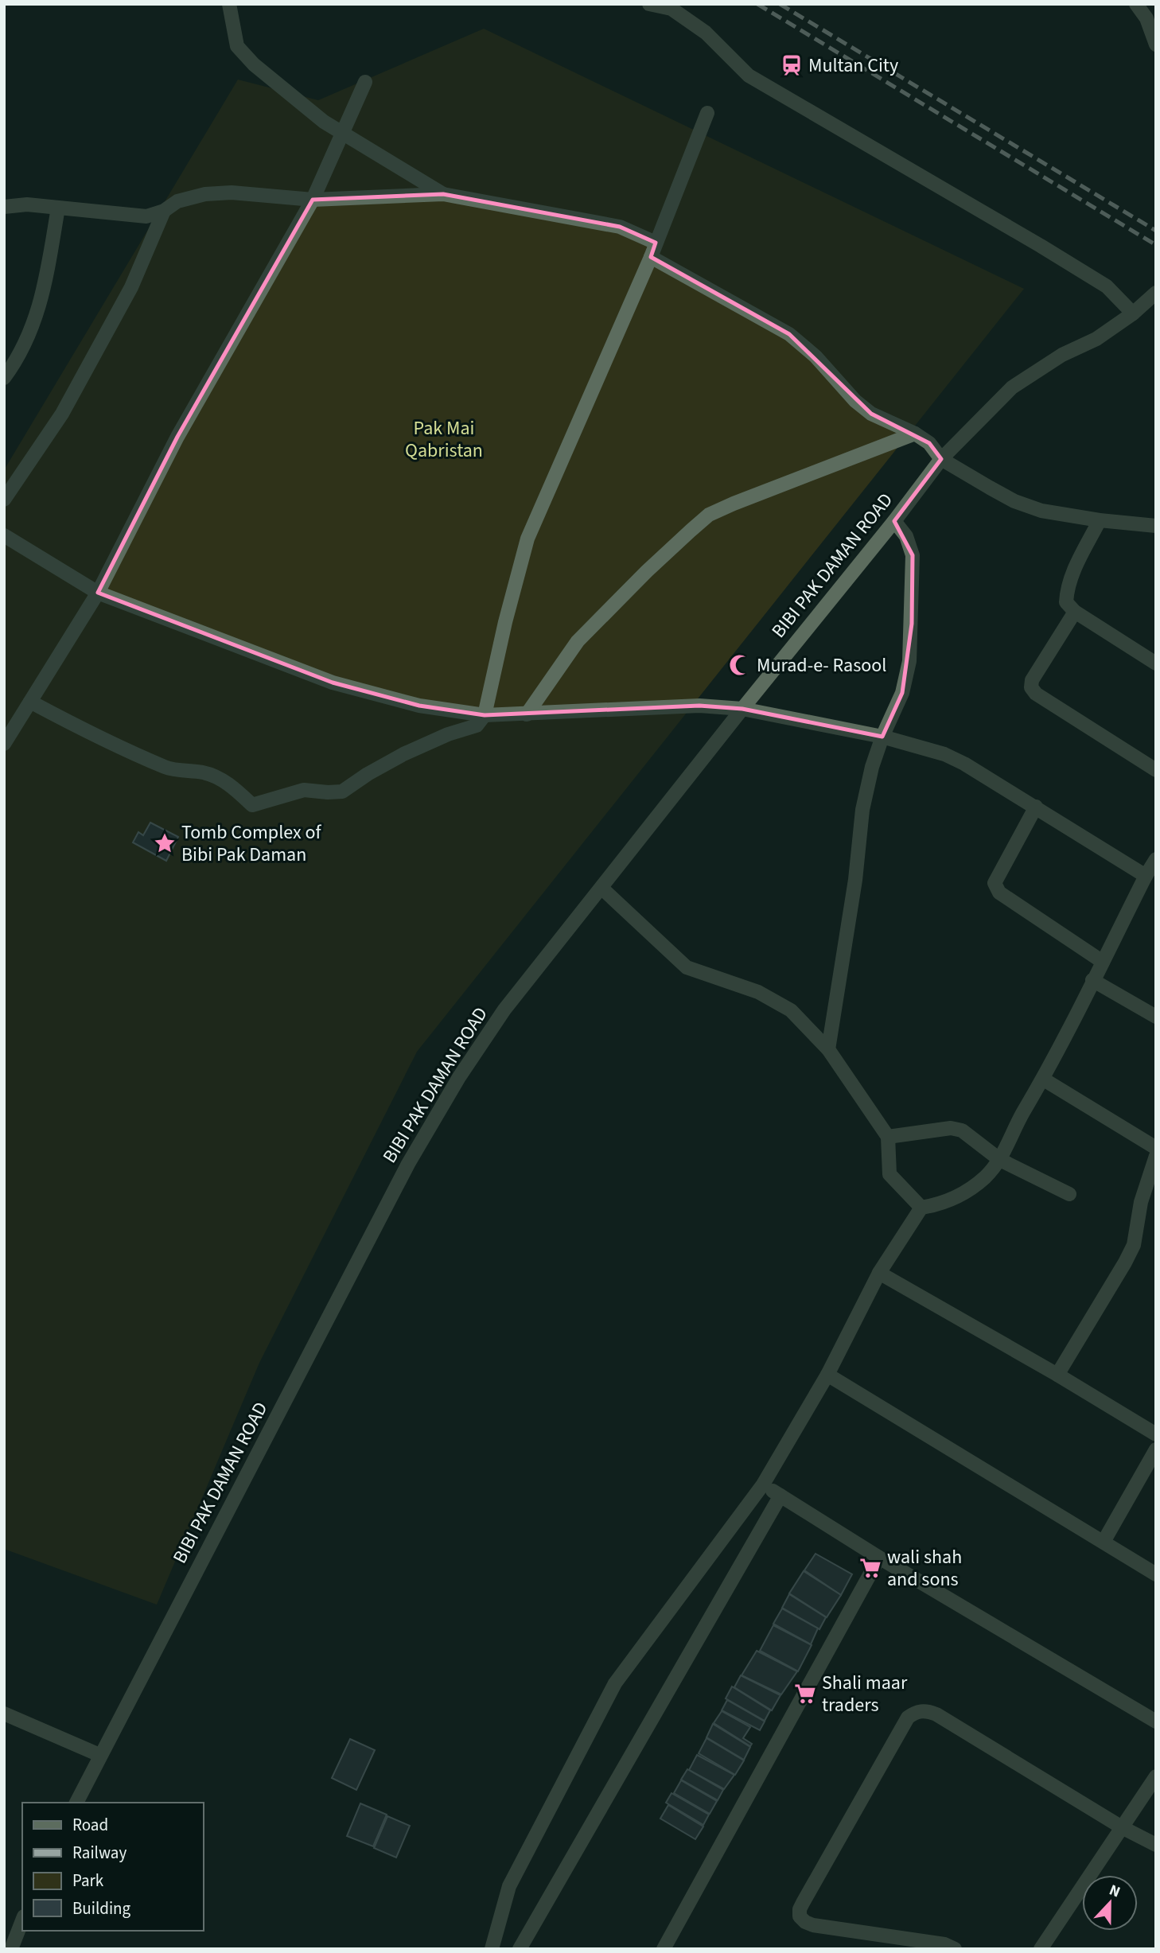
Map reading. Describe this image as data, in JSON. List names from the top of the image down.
{
  "streets": {
    "street": ["BIBI PAK DAMAN ROAD"]
  },
  "parks": ["Pak Mai Qabristan"],
  "places": {
    "station": ["Multan City"],
    "mosque": ["Murad-e- Rasool"],
    "place": ["Tomb Complex of Bibi Pak Daman"],
    "supermarket": ["wali shah and sons", "Shali maar traders"]
  },
  "legend": [
    "Road",
    "Railway",
    "Park",
    "Building"
  ],
  "north": "top"
}
